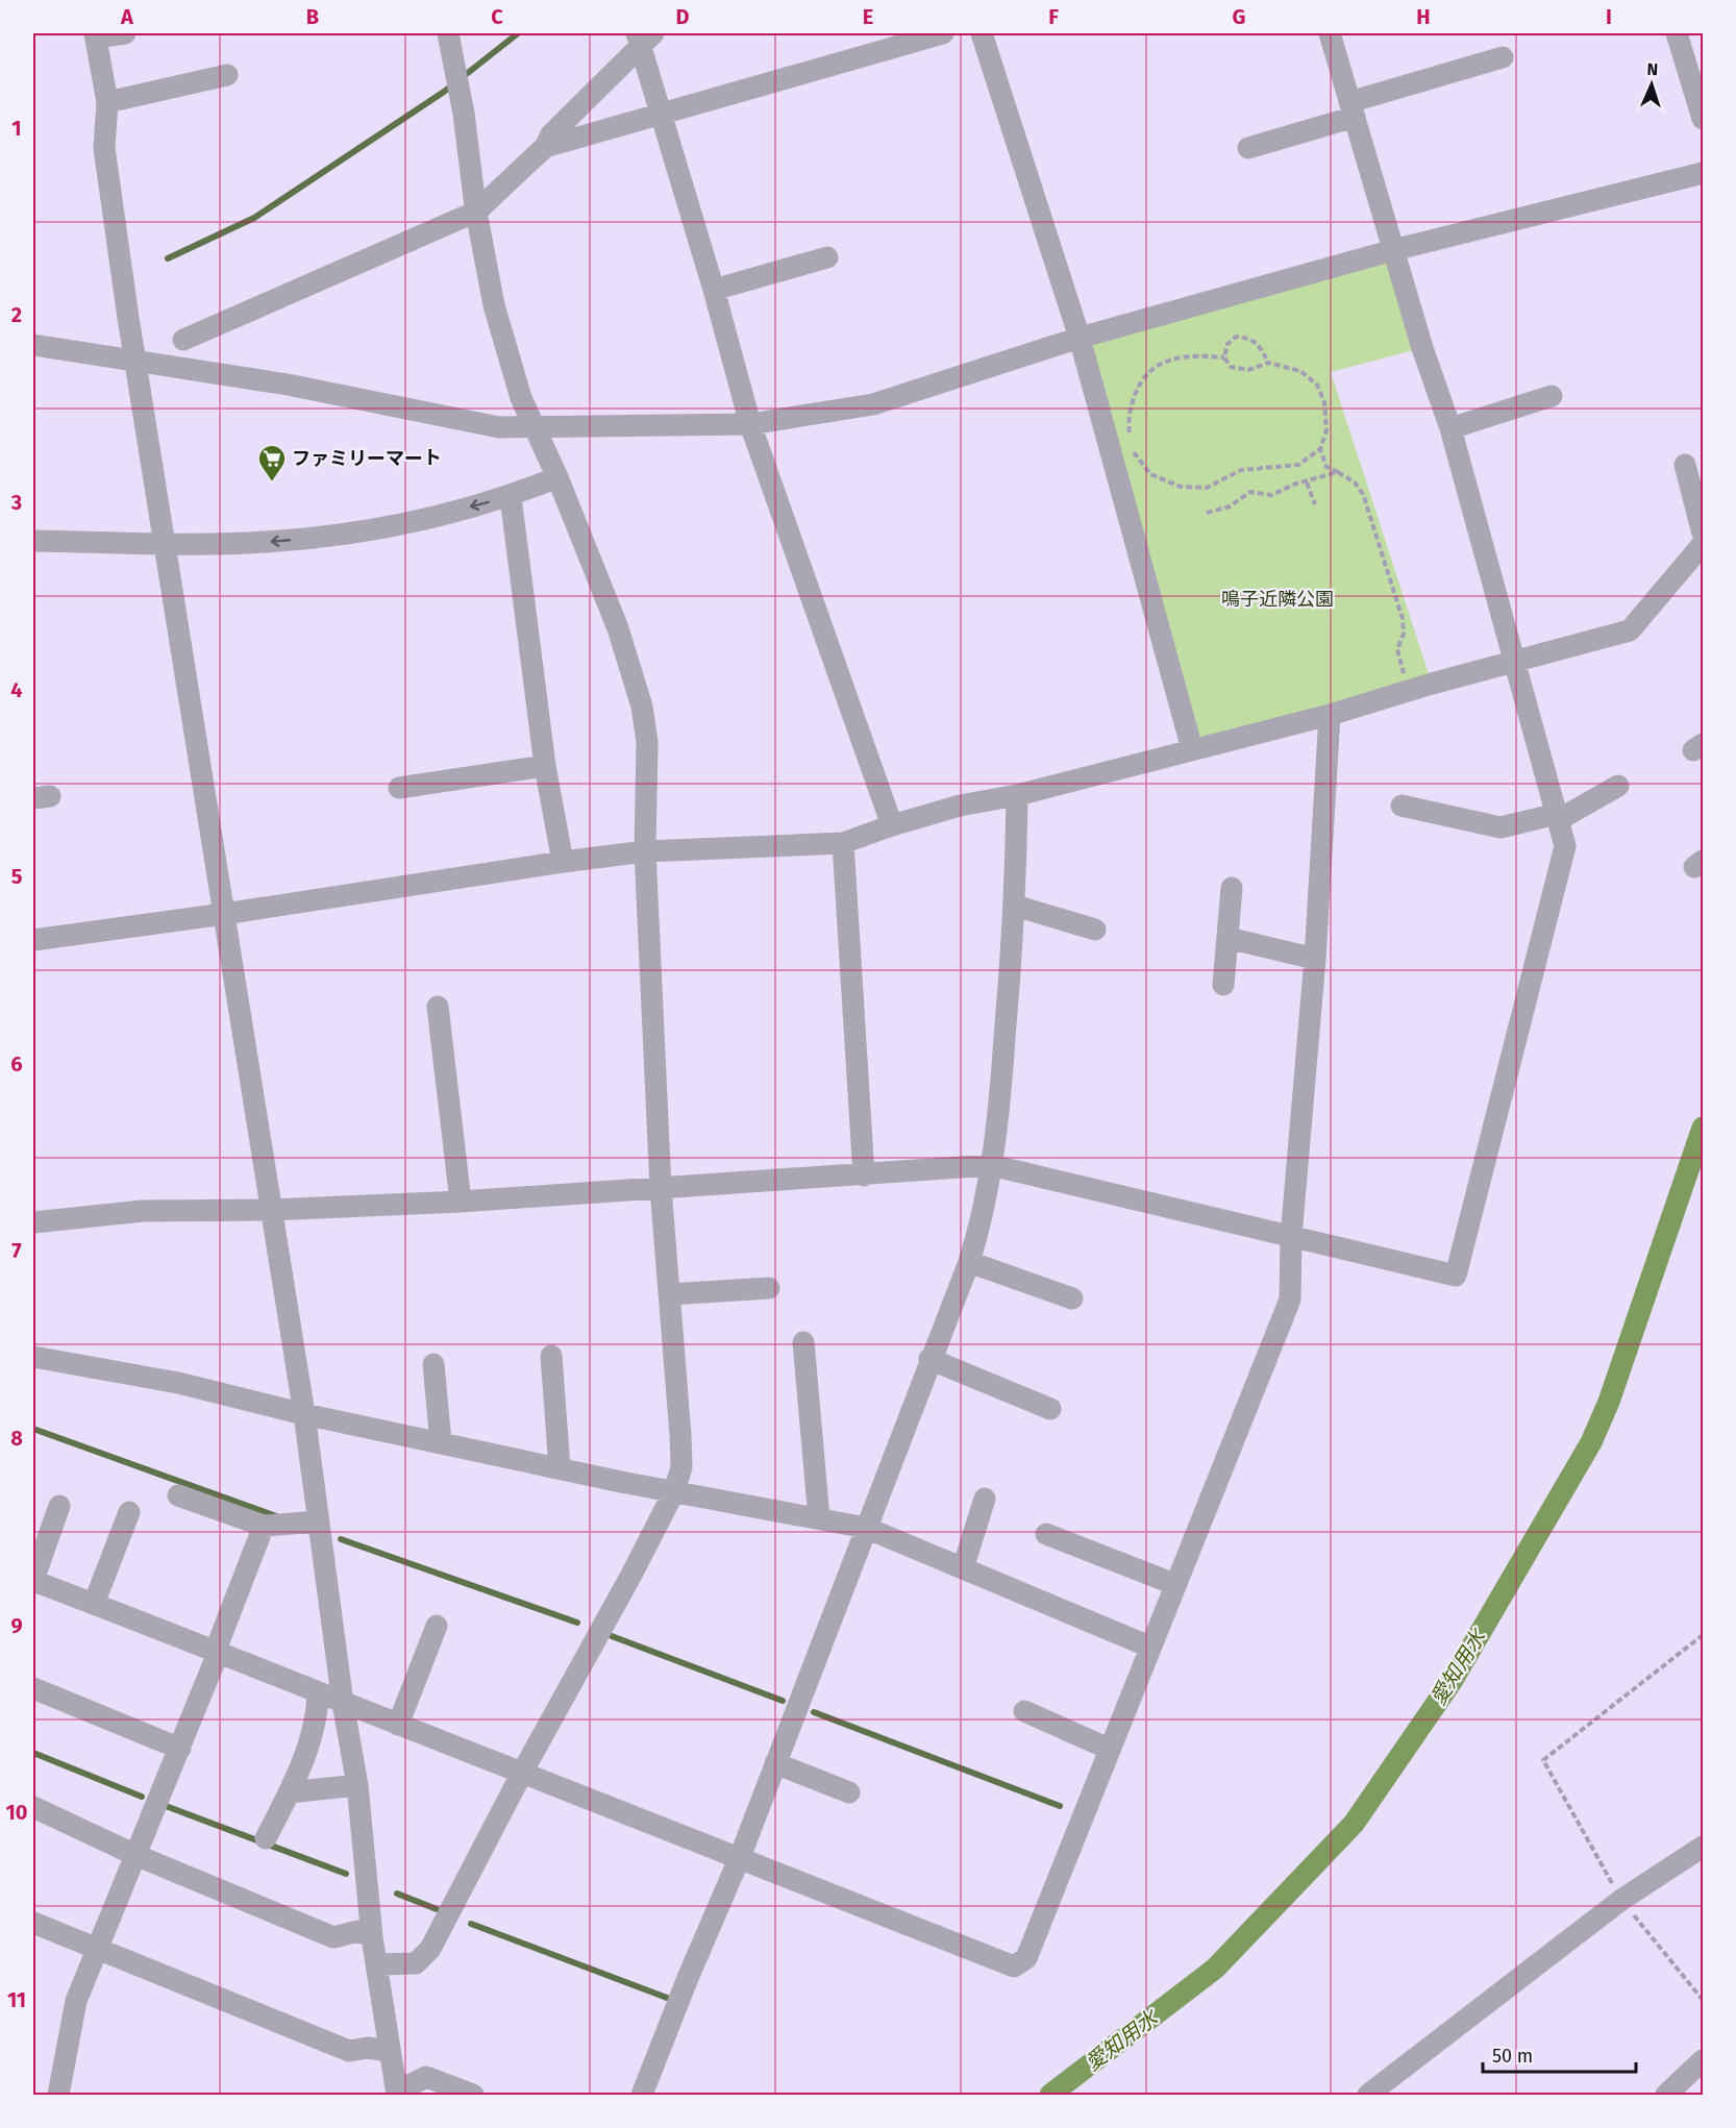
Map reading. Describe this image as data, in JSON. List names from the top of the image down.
{
  "water": ["愛知用水"],
  "parks": ["鳴子近隣公園"],
  "places": {
    "supermarket": ["ファミリーマート"]
  },
  "scale_bar": "50 m",
  "north": "top",
  "grid": {
    "columns": [
      "A",
      "B",
      "C",
      "D",
      "E",
      "F",
      "G",
      "H",
      "I"
    ],
    "rows": [
      "1",
      "2",
      "3",
      "4",
      "5",
      "6",
      "7",
      "8",
      "9",
      "10",
      "11"
    ]
  }
}
